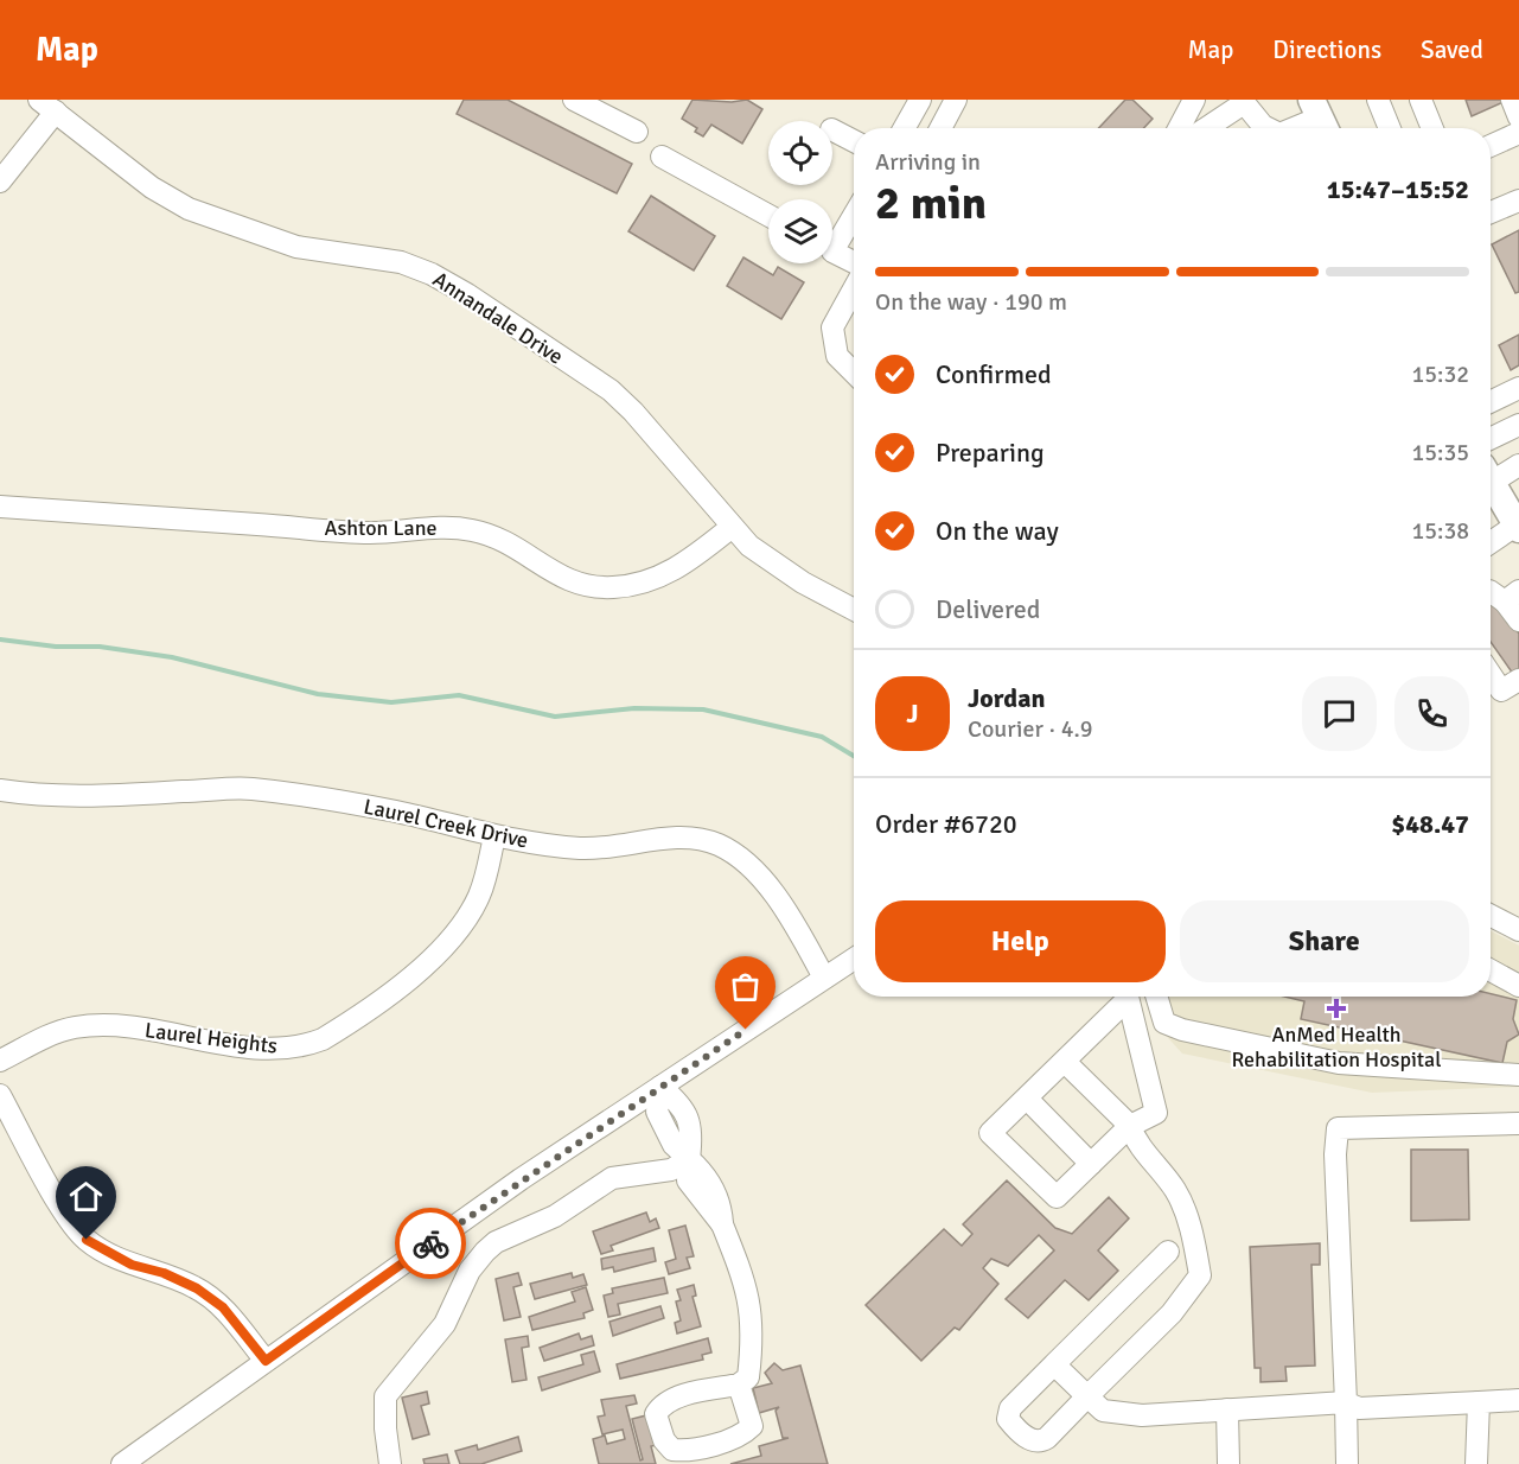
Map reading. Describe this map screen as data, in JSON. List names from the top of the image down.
{
  "streets": {
    "street": [
      "Annandale Drive",
      "Ashton Lane",
      "Laurel Creek Drive",
      "Laurel Heights"
    ]
  },
  "crossings": [
    ["Annandale Drive", "Ashton Lane"],
    ["Laurel Creek Drive", "Laurel Heights"]
  ],
  "places": {
    "health": ["AnMed Health Rehabilitation Hospital"]
  },
  "page": {
    "header": "Map",
    "nav": ["Map", "Directions", "Saved"],
    "heading": ["2 min", "Arriving in", "15:47–15:52"],
    "panel": [
      "Jordan",
      "Courier · 4.9",
      "Order #6720",
      "$48.47"
    ],
    "bar": "On the way · 190 m",
    "list": [
      ["Confirmed", "15:32"],
      ["Preparing", "15:35"],
      ["On the way", "15:38"],
      "Delivered"
    ],
    "round": "J",
    "buttons": ["Help", "Share"]
  }
}
